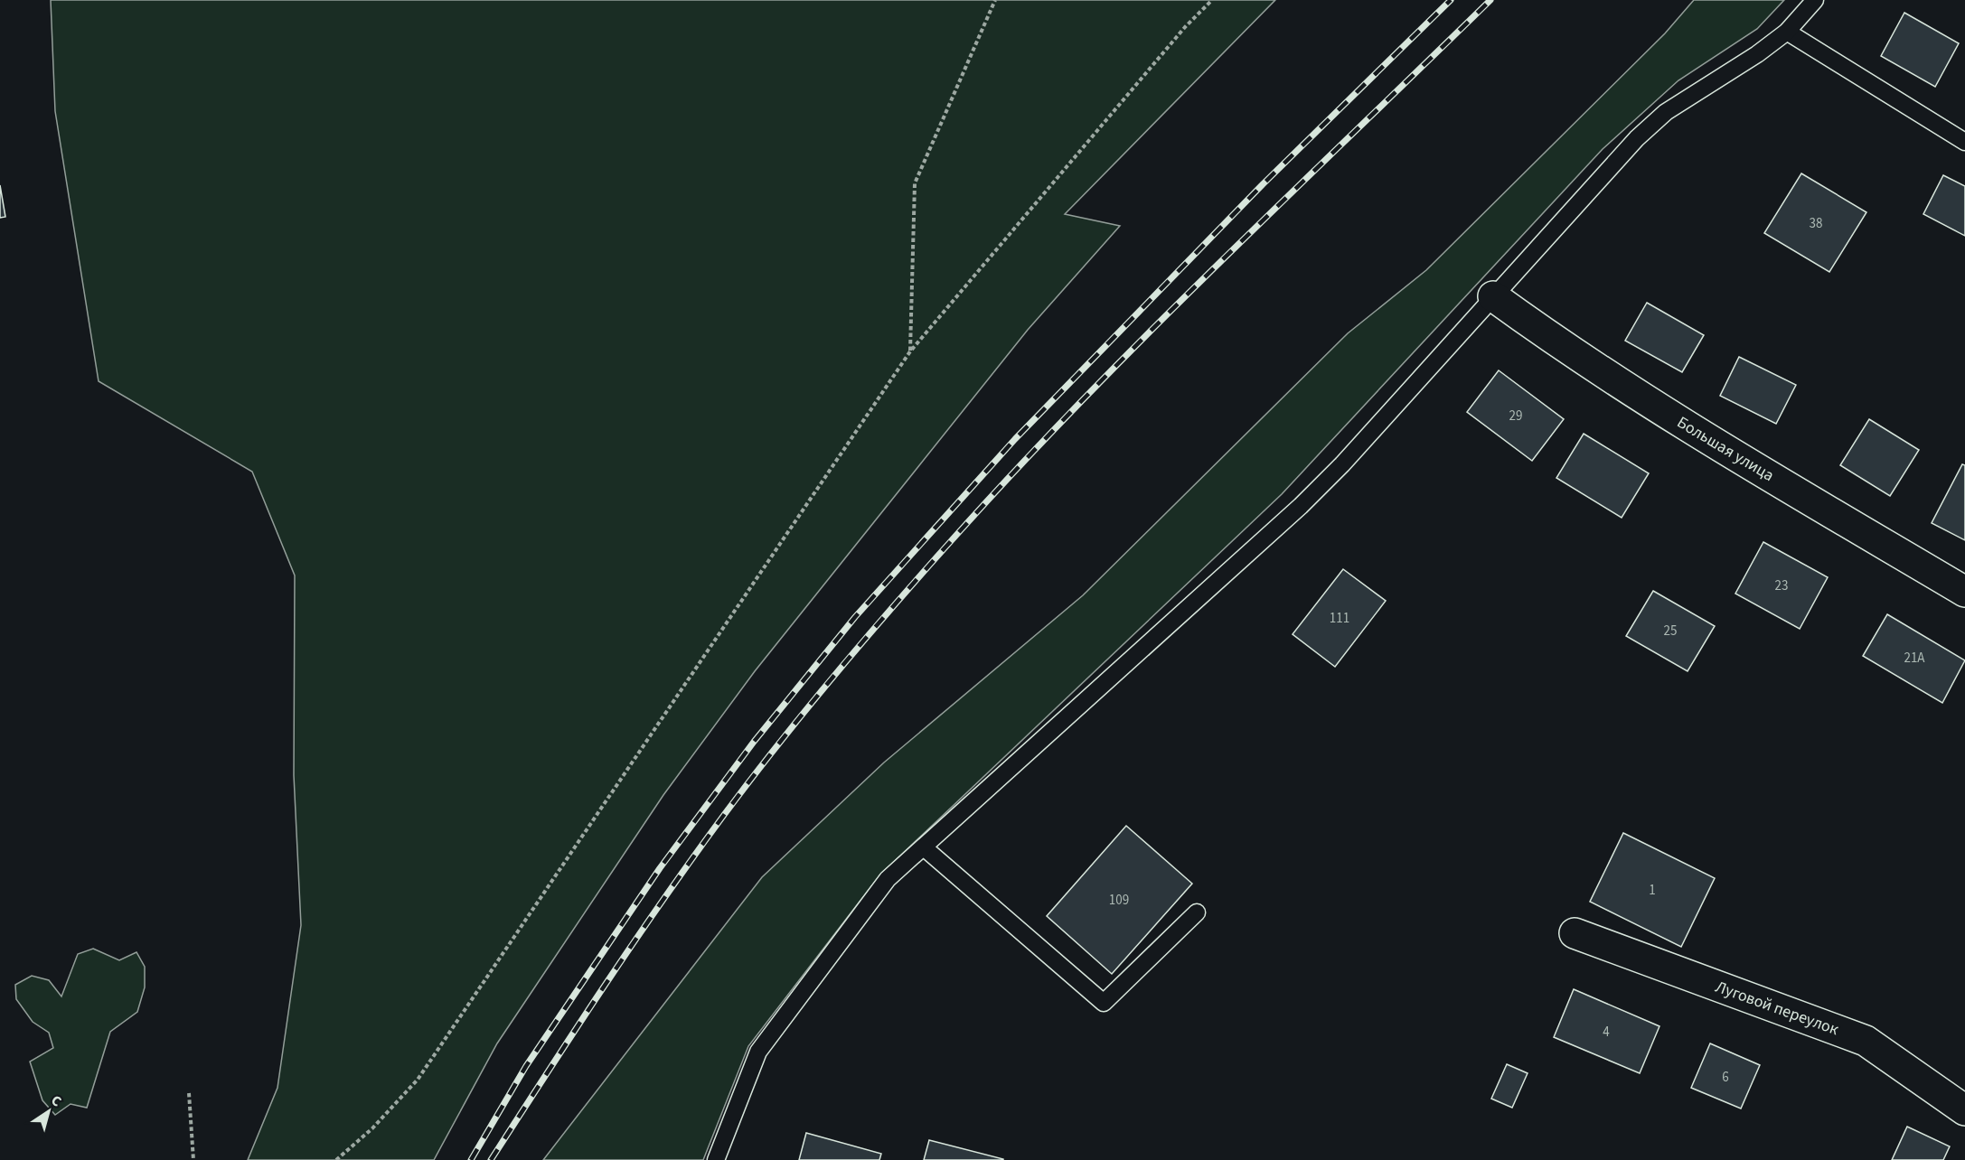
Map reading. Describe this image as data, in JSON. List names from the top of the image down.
{
  "streets": {
    "street": ["Большая улица", "Луговой переулок"]
  },
  "house_numbers": [
    "38",
    "29",
    "23",
    "111",
    "25",
    "21А",
    "1",
    "109",
    "4",
    "6"
  ],
  "north": "top right"
}
